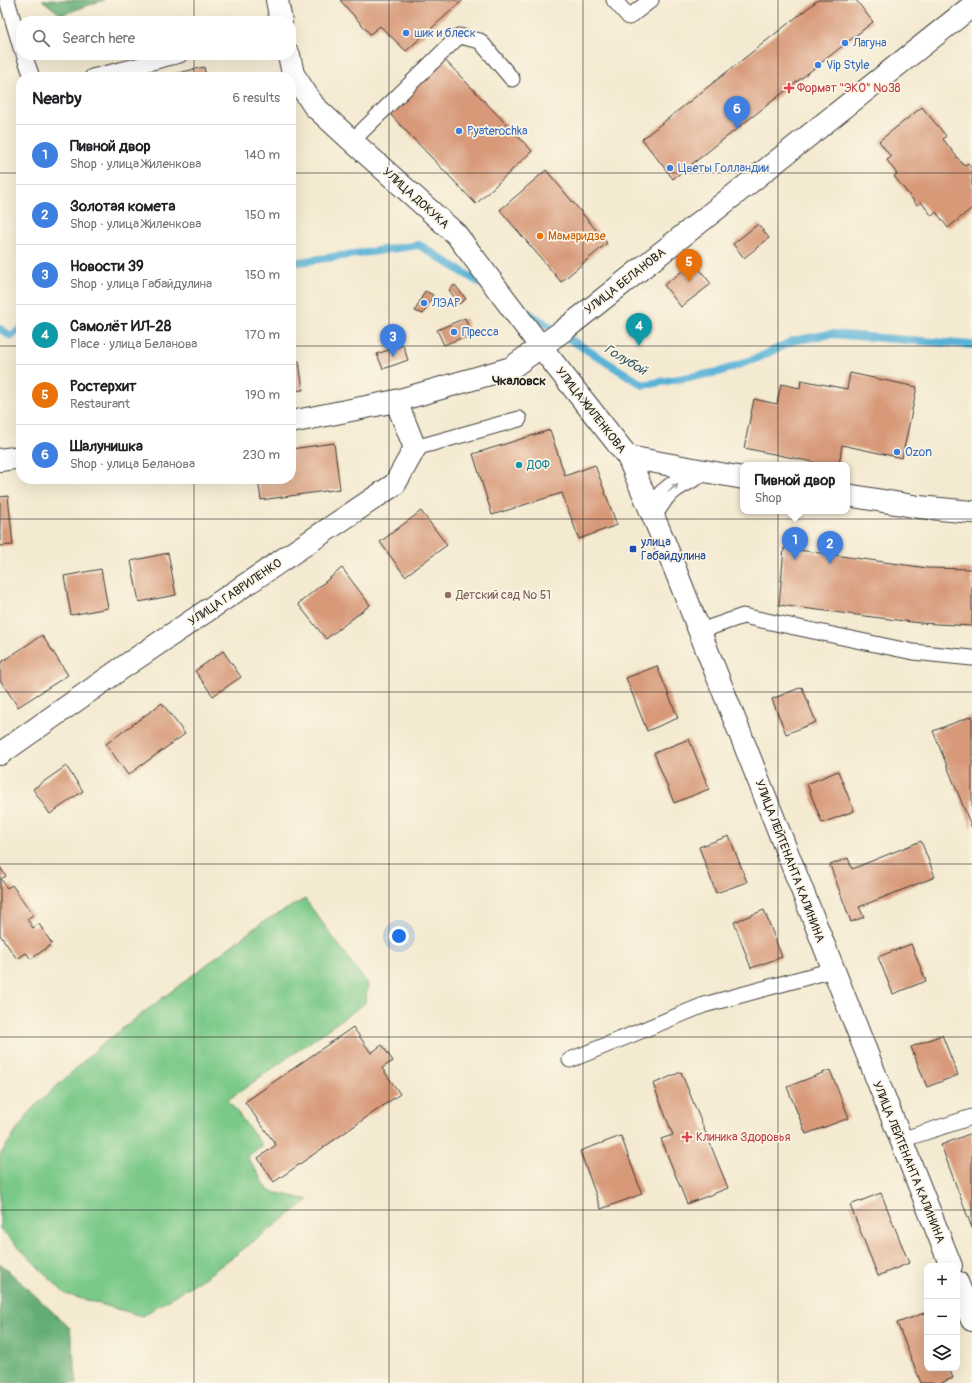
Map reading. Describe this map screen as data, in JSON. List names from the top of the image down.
{
  "streets": {
    "street": [
      "УЛИЦА ДОКУКА",
      "УЛИЦА БЕЛАНОВА",
      "УЛИЦА ЖИЛЕНКОВА",
      "УЛИЦА ГАВРИЛЕНКО",
      "УЛИЦА ЛЕЙТЕНАНТА КАЛИНИНА"
    ]
  },
  "crossings": [
    ["УЛИЦА ДОКУКА", "УЛИЦА БЕЛАНОВА"],
    ["УЛИЦА ДОКУКА", "УЛИЦА ЖИЛЕНКОВА"],
    ["УЛИЦА БЕЛАНОВА", "УЛИЦА ЖИЛЕНКОВА"],
    ["УЛИЦА ЖИЛЕНКОВА", "УЛИЦА ЛЕЙТЕНАНТА КАЛИНИНА"]
  ],
  "districts": ["Чкаловск"],
  "water": ["Голубой"],
  "places": {
    "other": [
      "шик и блеск",
      "Лагуна",
      "Vip Style",
      "Pyaterochka",
      "Цветы Голландии",
      "Мамаридзе",
      "ЛЭАР",
      "Пресса",
      "Ozon",
      "ДОФ",
      "Детский сад № 51"
    ],
    "health": ["Формат \"ЭКО\" №38", "Клиника Здоровья"],
    "transit": ["улица Габайдулина"]
  },
  "page": {
    "search": "Search here",
    "heading": ["Nearby", "6 results"],
    "pins": [
      "6",
      "5",
      "4",
      "3",
      "1",
      "2"
    ],
    "list": [
      {
        "mark": "1",
        "name": "Пивной двор",
        "note": "Shop · улица Жиленкова",
        "value": "140 m"
      },
      {
        "mark": "2",
        "name": "Золотая комета",
        "note": "Shop · улица Жиленкова",
        "value": "150 m"
      },
      {
        "mark": "3",
        "name": "Новости 39",
        "note": "Shop · улица Габайдулина",
        "value": "150 m"
      },
      {
        "mark": "4",
        "name": "Самолёт ИЛ-28",
        "note": "Place · улица Беланова",
        "value": "170 m"
      },
      {
        "mark": "5",
        "name": "Ростерхит",
        "note": "Restaurant",
        "value": "190 m"
      },
      {
        "mark": "6",
        "name": "Шалунишка",
        "note": "Shop · улица Беланова",
        "value": "230 m"
      }
    ],
    "popup": ["Пивной двор", "Shop"],
    "map_buttons": ["+", "−"]
  }
}
